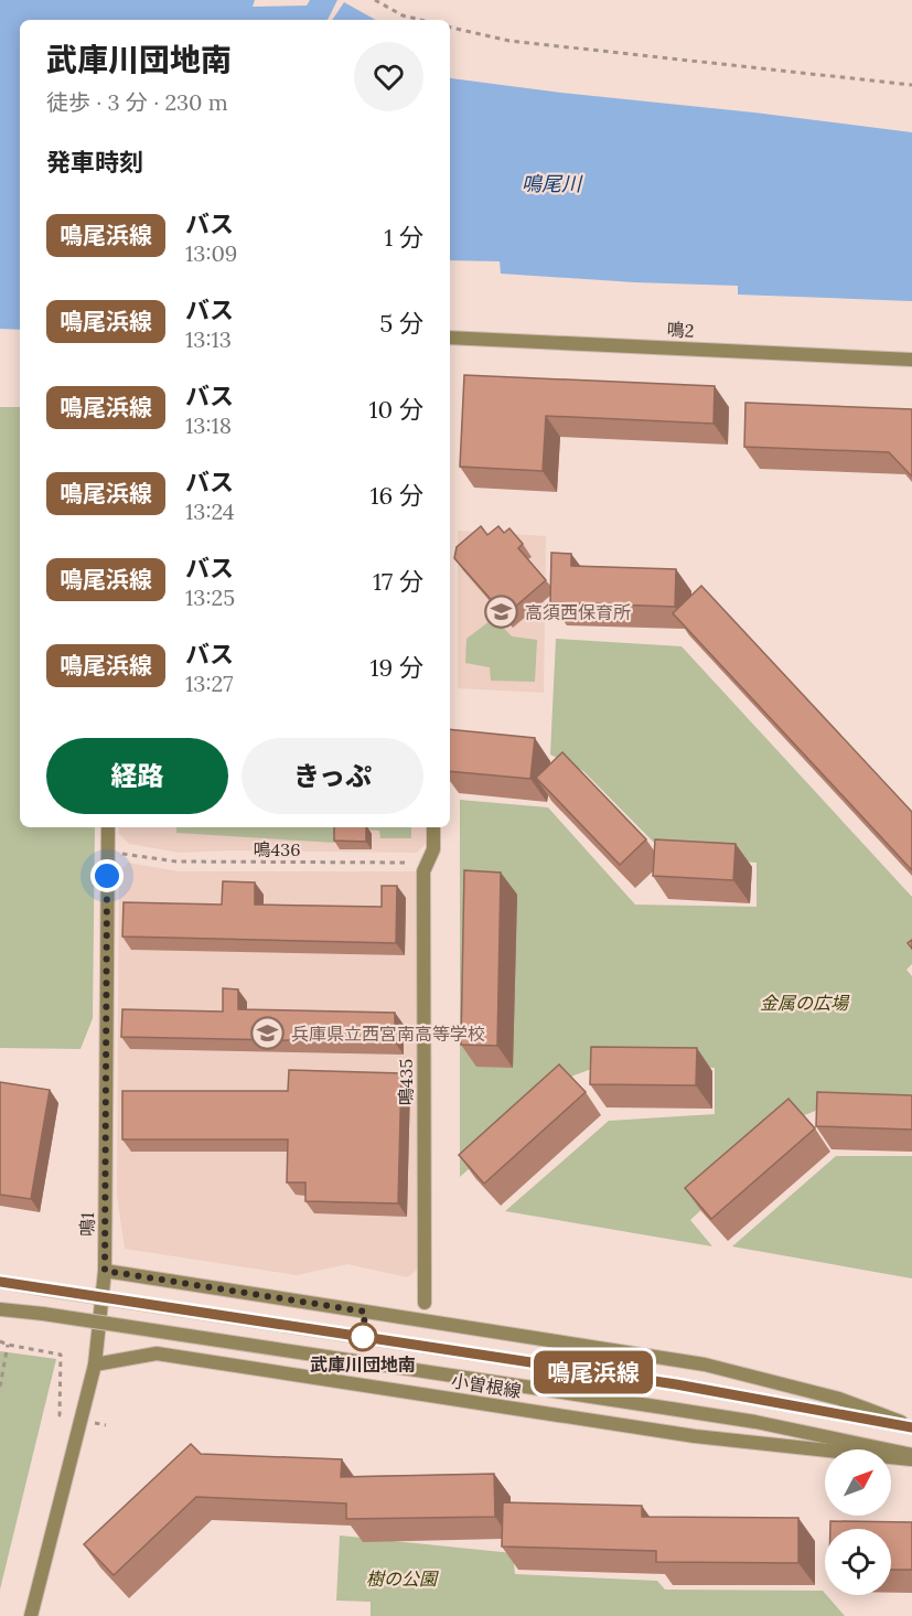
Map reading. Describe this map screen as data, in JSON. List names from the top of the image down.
{
  "streets": {
    "street": [
      "鳴2",
      "鳴435",
      "鳴1",
      "小曽根線"
    ],
    "path": ["鳴436"]
  },
  "crossings": [
    ["鳴436", "鳴435"],
    ["鳴436", "鳴1"],
    ["鳴1", "小曽根線"]
  ],
  "water": ["鳴尾川"],
  "parks": ["金属の広場", "樹の公園"],
  "places": {
    "school or university": ["高須西保育所", "兵庫県立西宮南高等学校"],
    "other": ["武庫川団地南"]
  },
  "lines": ["bus line 鳴尾浜線"],
  "north": "top right",
  "page": {
    "on_map": "鳴尾浜線",
    "heading": [
      ["武庫川団地南", "徒歩 · 3 分 · 230 m"],
      "発車時刻"
    ],
    "list": [
      {
        "mark": "鳴尾浜線",
        "name": "バス",
        "note": "13:09",
        "value": "1 分"
      },
      {
        "mark": "鳴尾浜線",
        "name": "バス",
        "note": "13:13",
        "value": "5 分"
      },
      {
        "mark": "鳴尾浜線",
        "name": "バス",
        "note": "13:18",
        "value": "10 分"
      },
      {
        "mark": "鳴尾浜線",
        "name": "バス",
        "note": "13:24",
        "value": "16 分"
      },
      {
        "mark": "鳴尾浜線",
        "name": "バス",
        "note": "13:25",
        "value": "17 分"
      },
      {
        "mark": "鳴尾浜線",
        "name": "バス",
        "note": "13:27",
        "value": "19 分"
      }
    ],
    "buttons": ["経路", "きっぷ"]
  }
}
